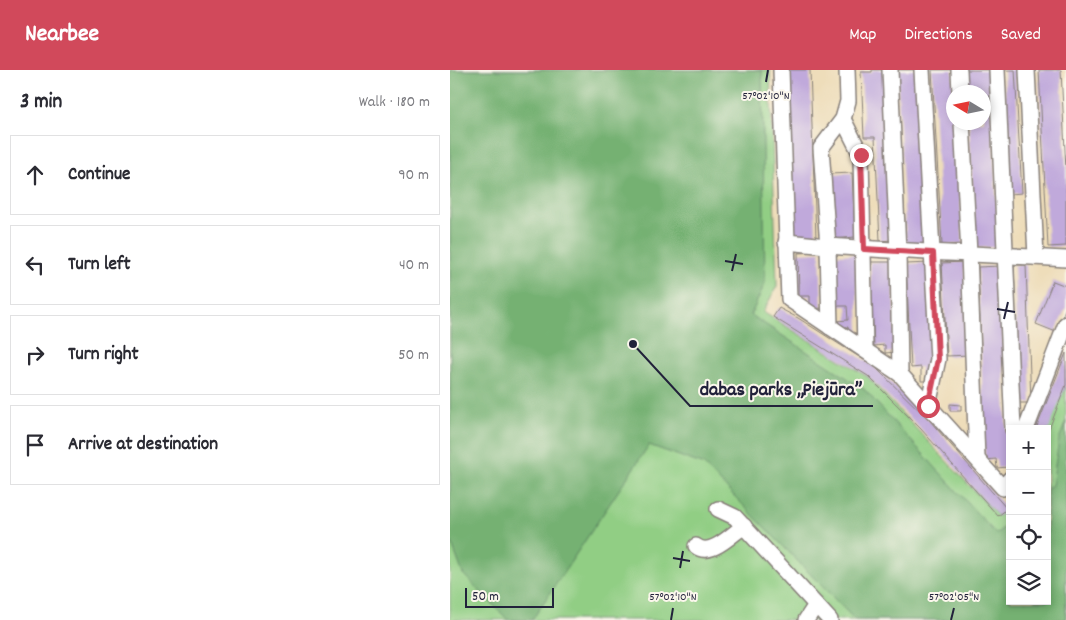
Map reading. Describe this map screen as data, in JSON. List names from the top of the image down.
{
  "places": ["dabas parks „Piejūra”"],
  "scale_bar": "50 m",
  "north": "left",
  "page": {
    "header": "Nearbee",
    "nav": ["Map", "Directions", "Saved"],
    "heading": ["3 min", "Walk · 180 m"],
    "list": [
      ["Continue", "90 m"],
      ["Turn left", "40 m"],
      ["Turn right", "50 m"],
      "Arrive at destination"
    ],
    "map_buttons": ["+", "−"],
    "scale": "50 m"
  },
  "coordinates": ["57°02'10\"N", "57°02'05\"N"]
}
